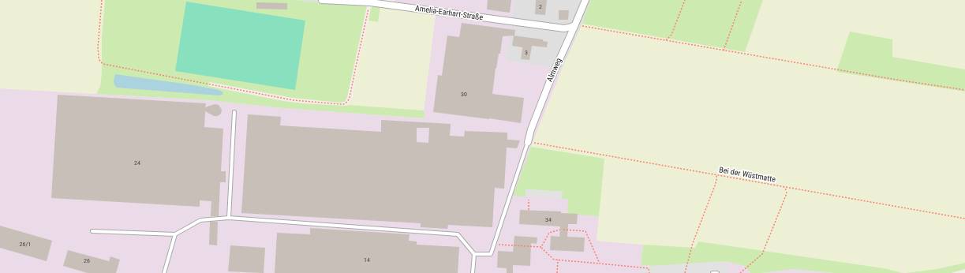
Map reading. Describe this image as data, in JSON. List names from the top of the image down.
{
  "streets": {
    "street": ["Amelia-Earhart-Straße", "Almweg"],
    "path": ["Bei der Wüstmatte"]
  },
  "crossings": [
    ["Amelia-Earhart-Straße", "Almweg"],
    ["Almweg", "Bei der Wüstmatte"]
  ],
  "house_numbers": [
    "2",
    "3",
    "30",
    "24",
    "34",
    "26/1",
    "14",
    "26"
  ]
}
